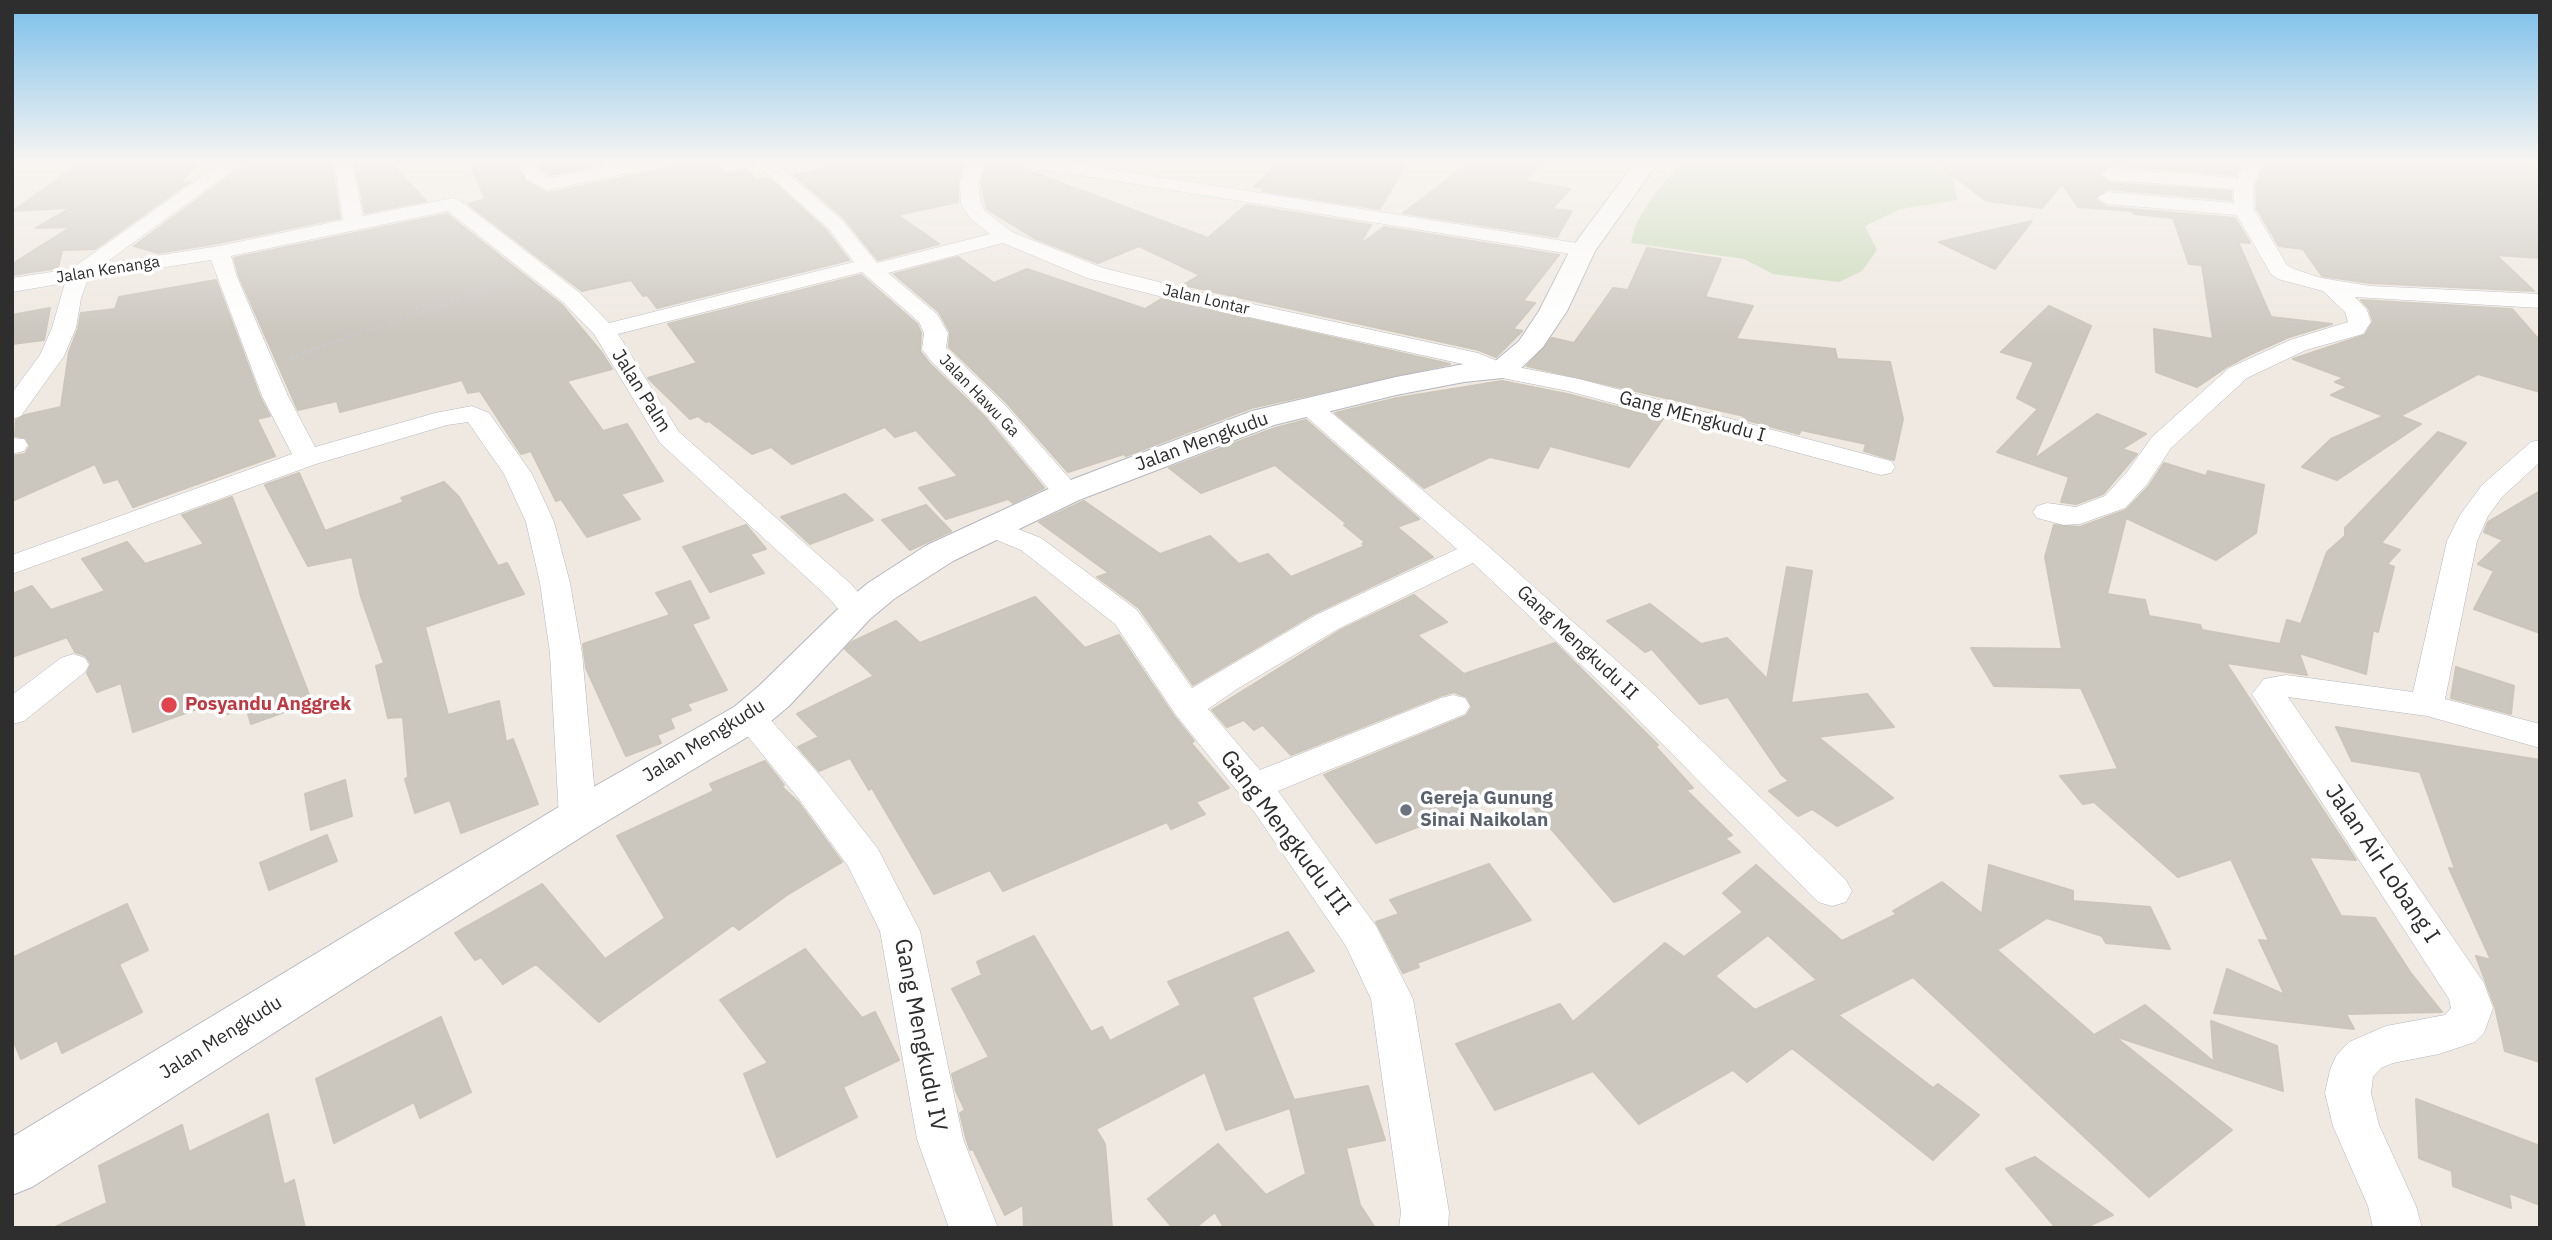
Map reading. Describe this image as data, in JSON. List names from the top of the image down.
{
  "streets": {
    "street": [
      "Jalan Kenanga",
      "Jalan Lontar",
      "Jalan Palm",
      "Jalan Hawu Ga",
      "Gang MEngkudu I",
      "Jalan Mengkudu",
      "Gang Mengkudu II",
      "Gang Mengkudu III",
      "Jalan Air Lobang I",
      "Gang Mengkudu IV"
    ]
  },
  "crossings": [
    ["Jalan Lontar", "Gang MEngkudu I"],
    ["Jalan Lontar", "Jalan Mengkudu"],
    ["Jalan Palm", "Jalan Mengkudu"],
    ["Jalan Hawu Ga", "Jalan Mengkudu"],
    ["Gang MEngkudu I", "Jalan Mengkudu"],
    ["Jalan Mengkudu", "Gang Mengkudu II"],
    ["Jalan Mengkudu", "Gang Mengkudu III"],
    ["Jalan Mengkudu", "Gang Mengkudu IV"]
  ],
  "places": ["Posyandu Anggrek", "Gereja Gunung Sinai Naikolan"]
}
